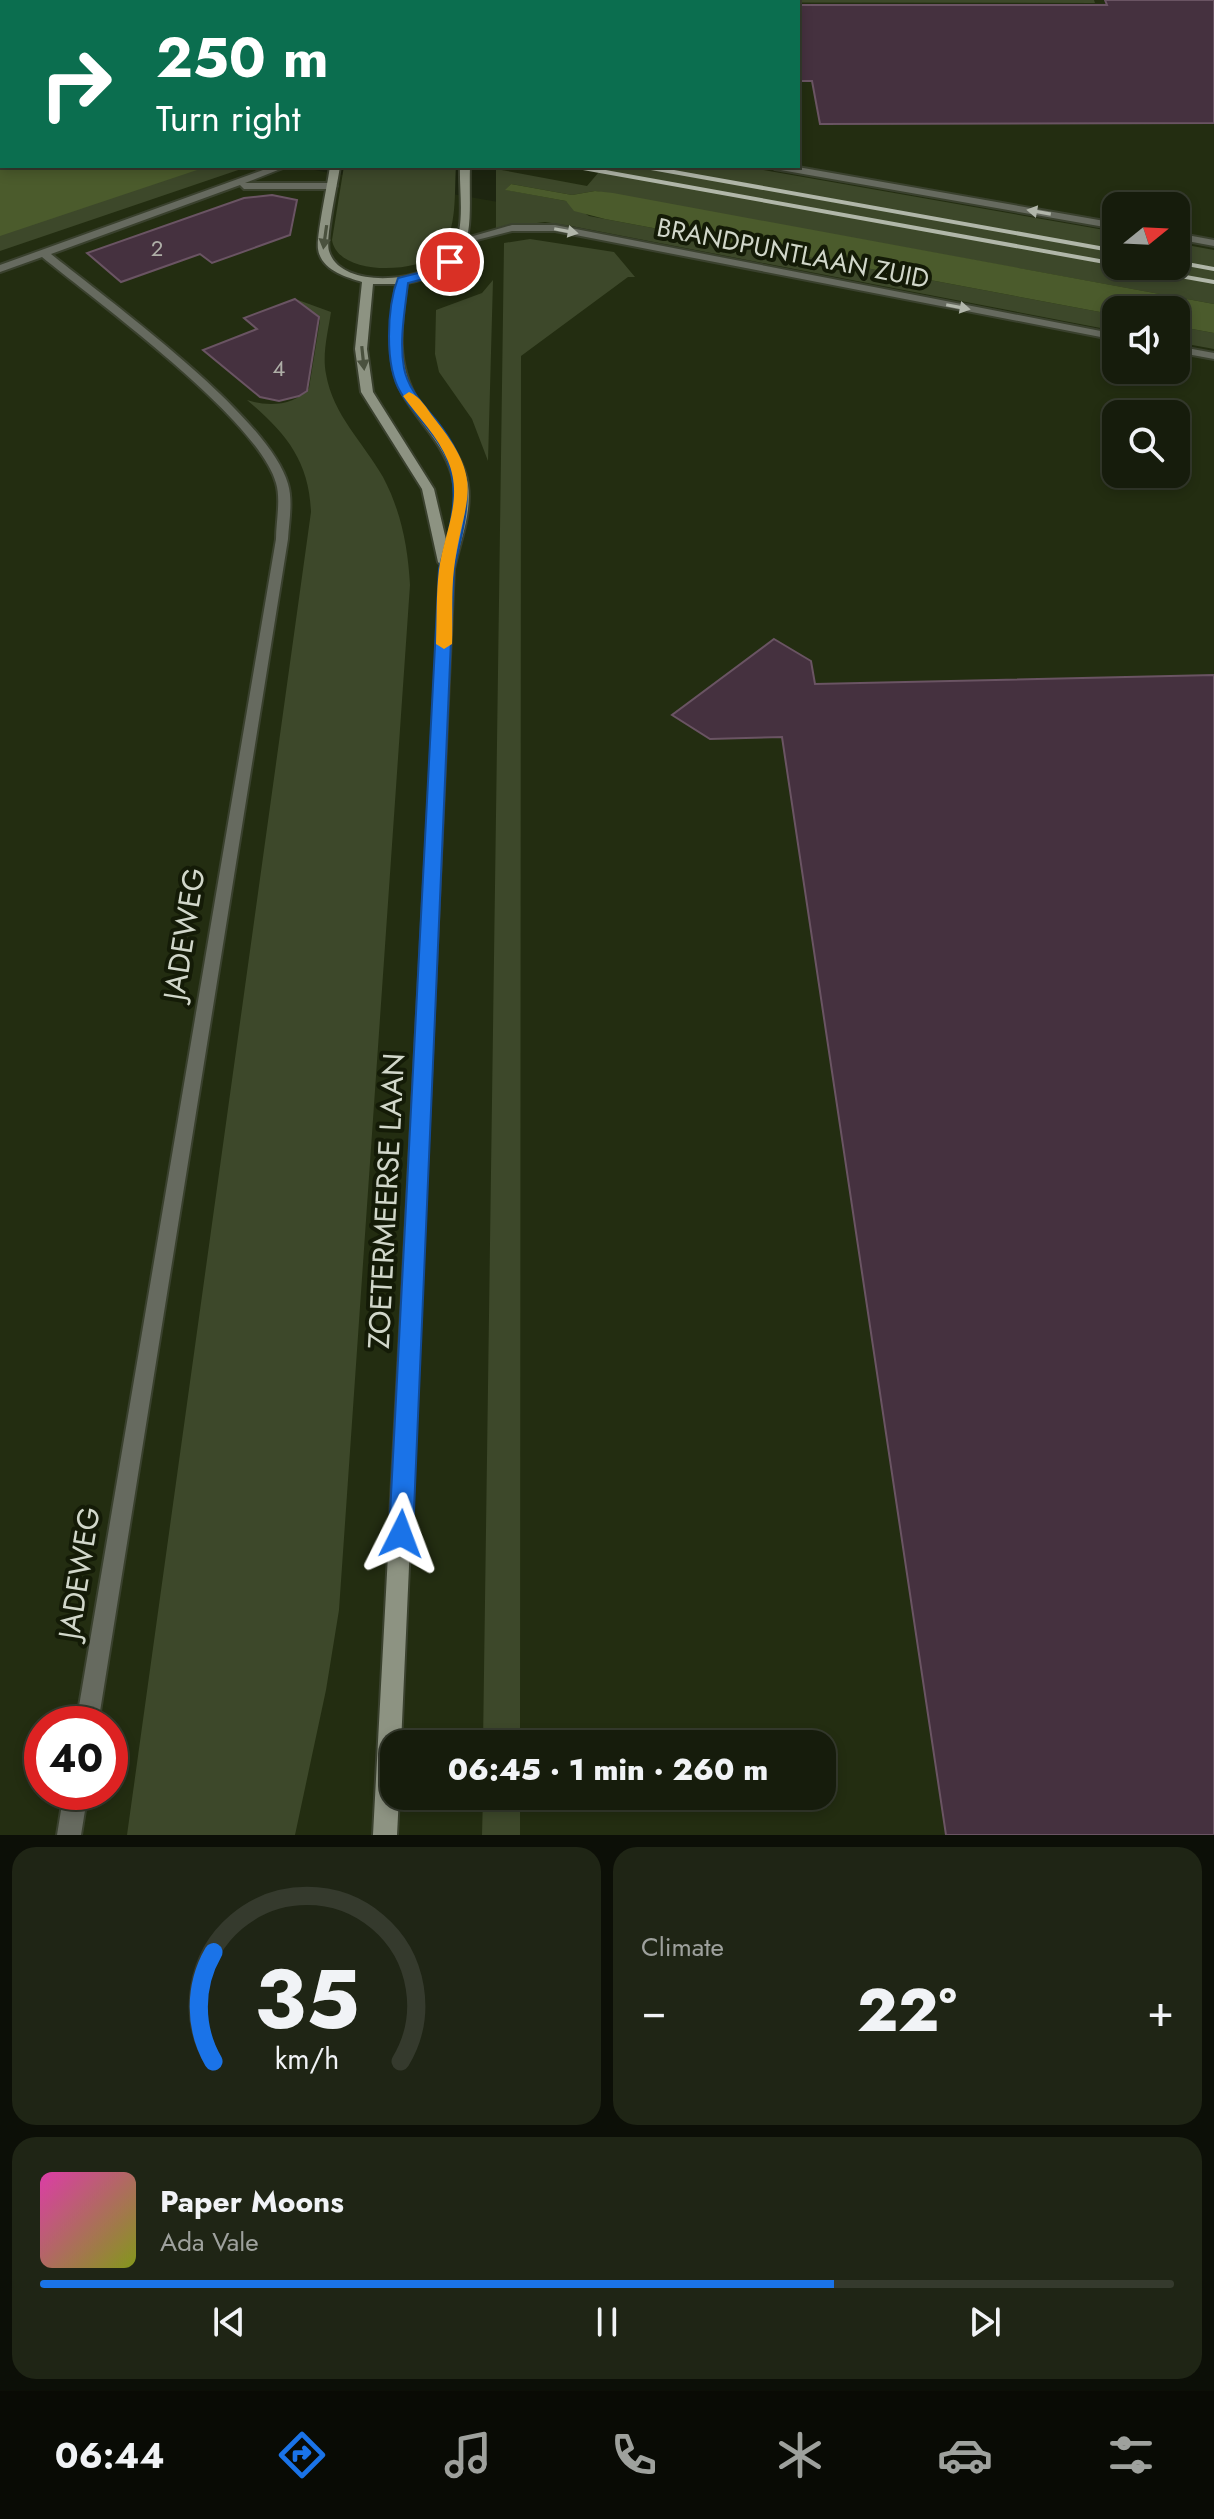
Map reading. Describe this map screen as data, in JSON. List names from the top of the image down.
{
  "streets": {
    "street": ["BRANDPUNTLAAN ZUID", "JADEWEG", "ZOETERMEERSE LAAN"]
  },
  "house_numbers": ["2", "4"],
  "north": "right",
  "page": {
    "turn": ["250 m", "Turn right"],
    "limit": "40",
    "trip": "06:45 · 1 min · 260 m",
    "tile": "Climate",
    "heat": ["−", "22°", "+"],
    "song": ["Paper Moons", "Ada Vale"],
    "tabs": "06:44",
    "gauge": ["35", "km/h"]
  }
}
